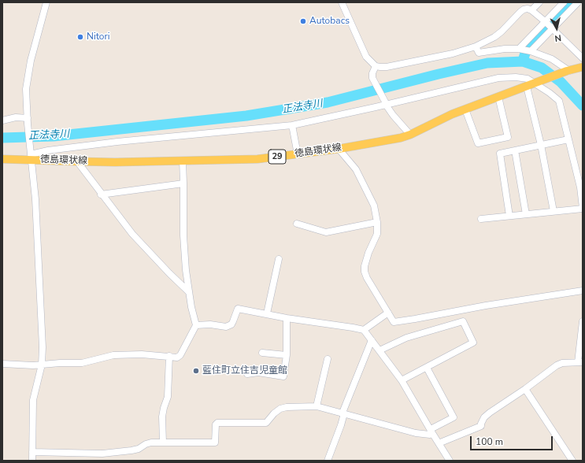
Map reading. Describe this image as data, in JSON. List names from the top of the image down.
{
  "streets": {
    "main road": ["徳島環状線", "29"]
  },
  "water": ["正法寺川"],
  "places": ["Autobacs", "Nitori", "藍住町立住吉児童館"],
  "scale_bar": "100 m",
  "north": "bottom"
}
